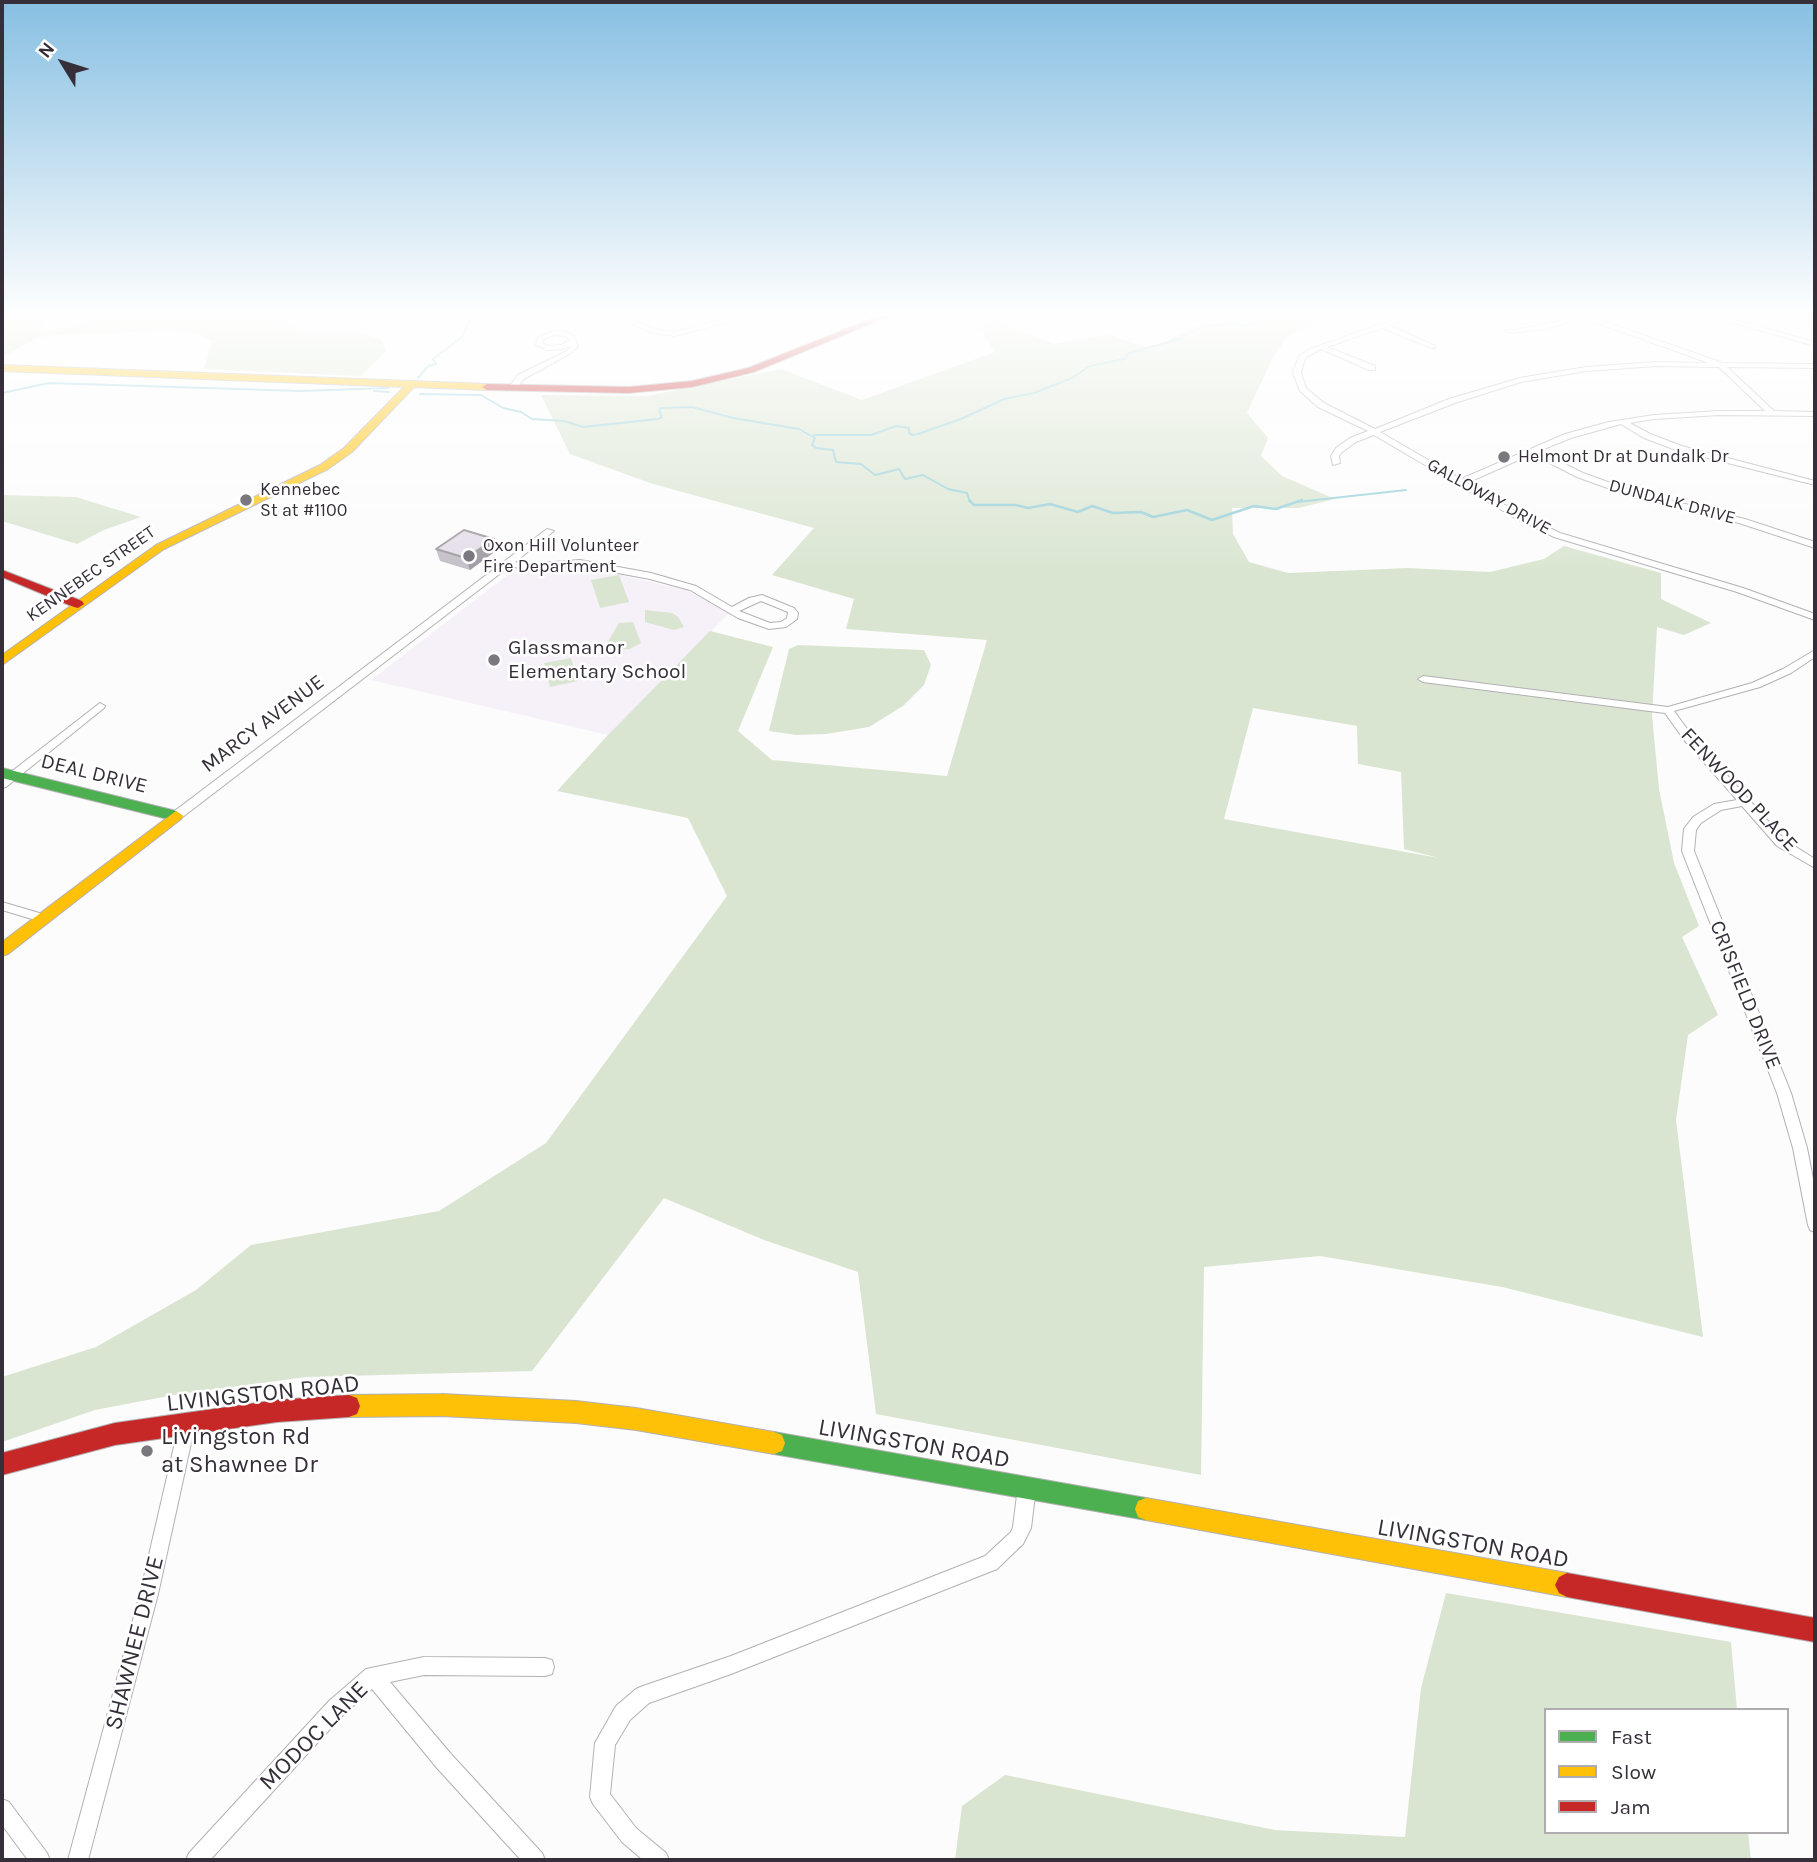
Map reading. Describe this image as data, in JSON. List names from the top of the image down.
{
  "streets": {
    "street": [
      "GALLOWAY DRIVE",
      "DUNDALK DRIVE",
      "KENNEBEC STREET",
      "MARCY AVENUE",
      "DEAL DRIVE",
      "FENWOOD PLACE",
      "CRISFIELD DRIVE",
      "LIVINGSTON ROAD",
      "SHAWNEE DRIVE",
      "MODOC LANE"
    ]
  },
  "crossings": [
    ["MARCY AVENUE", "DEAL DRIVE"],
    ["FENWOOD PLACE", "CRISFIELD DRIVE"],
    ["LIVINGSTON ROAD", "SHAWNEE DRIVE"]
  ],
  "places": [
    "Helmont Dr at Dundalk Dr",
    "Kennebec St at #1100",
    "Oxon Hill Volunteer Fire Department",
    "Glassmanor Elementary School",
    "Livingston Rd at Shawnee Dr"
  ],
  "legend": ["Fast", "Slow", "Jam"],
  "north": "top left"
}
